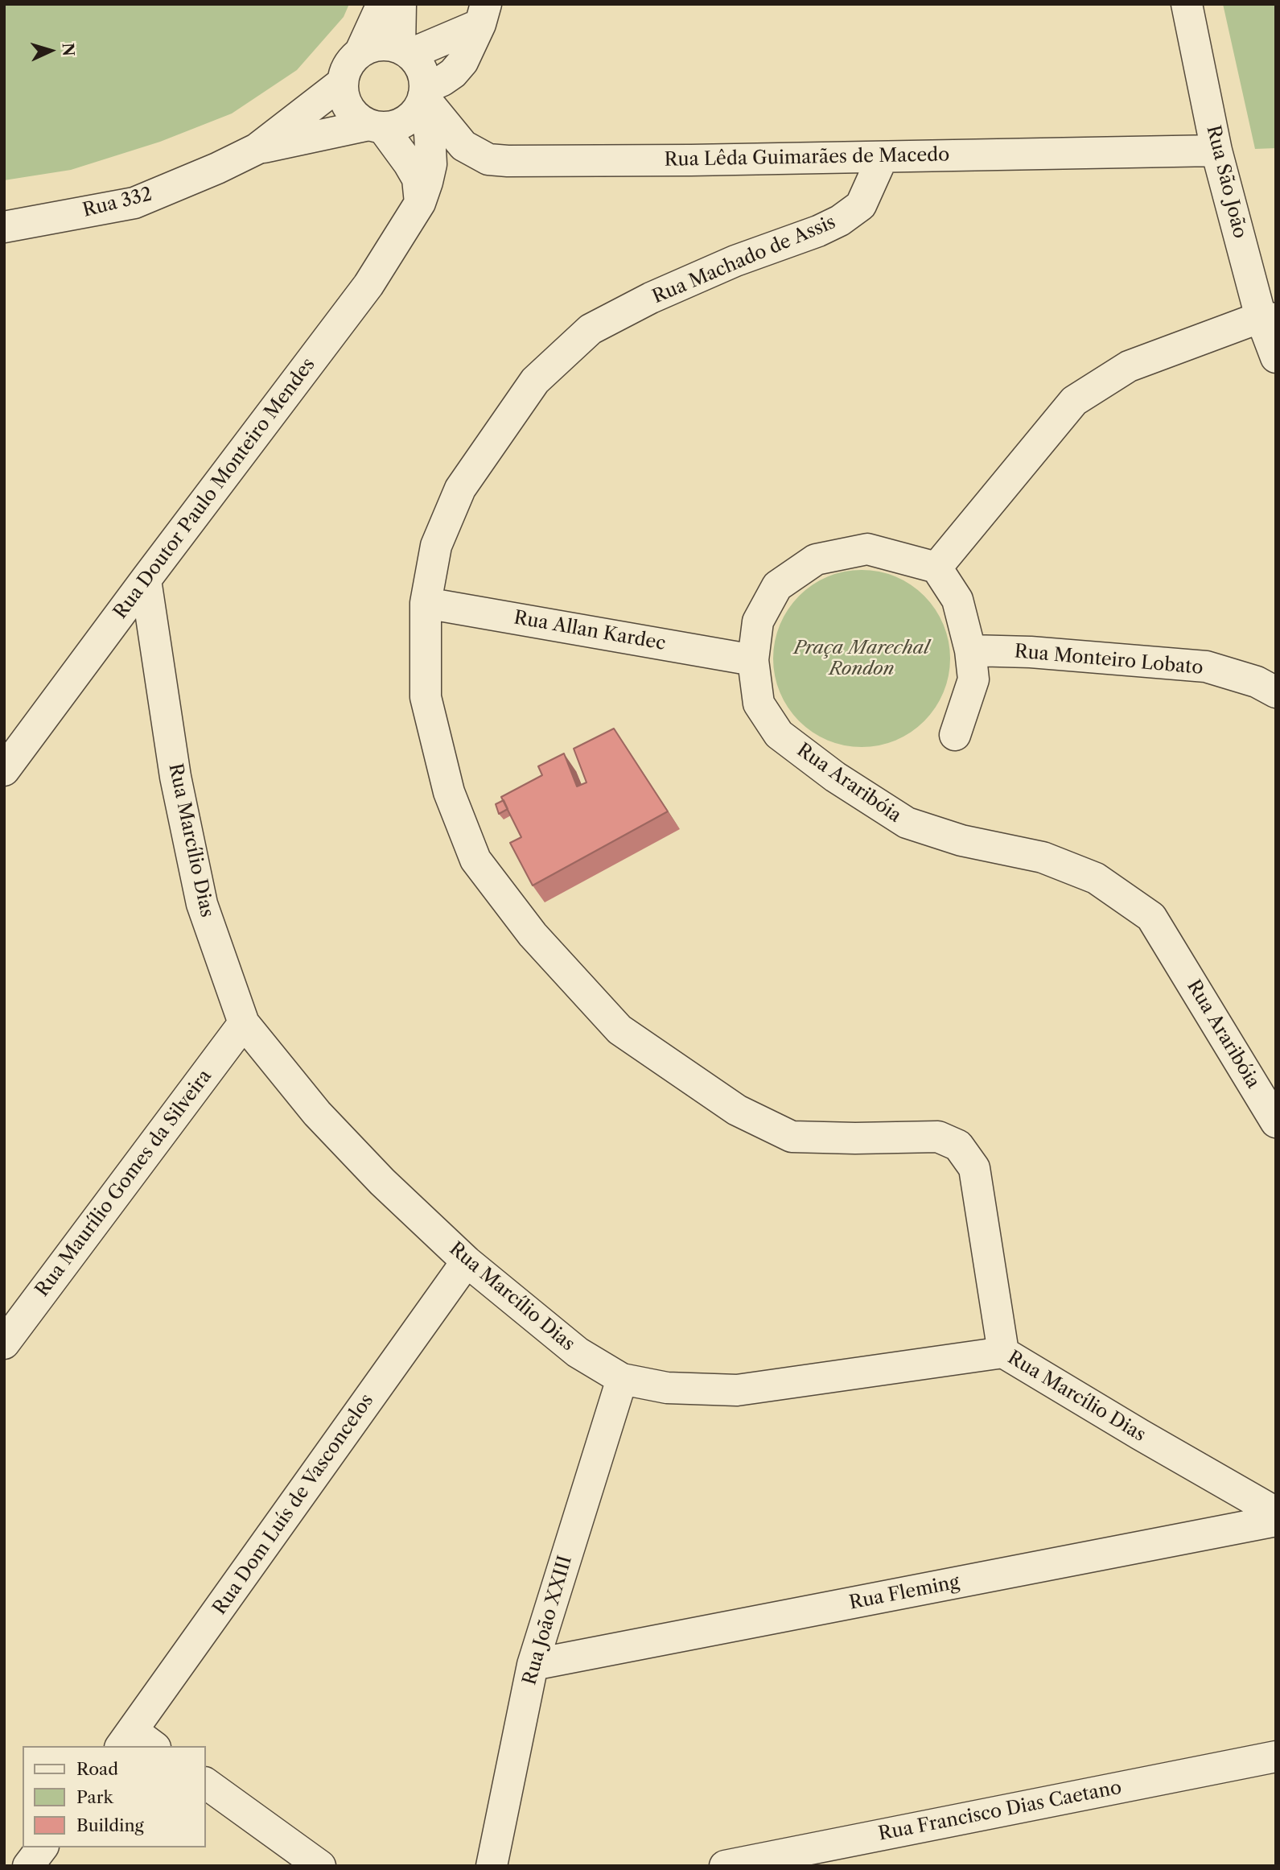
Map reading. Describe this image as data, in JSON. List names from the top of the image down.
{
  "streets": {
    "street": [
      "Rua Lêda Guimarães de Macedo",
      "Rua São João",
      "Rua 332",
      "Rua Machado de Assis",
      "Rua Doutor Paulo Monteiro Mendes",
      "Rua Allan Kardec",
      "Rua Monteiro Lobato",
      "Rua Araribóia",
      "Rua Marcílio Dias",
      "Rua Maurílio Gomes da Silveira",
      "Rua Dom Luís de Vasconcelos",
      "Rua Fleming",
      "Rua João XXIII",
      "Rua Francisco Dias Caetano"
    ]
  },
  "crossings": [
    ["Rua Lêda Guimarães de Macedo", "Rua São João"],
    ["Rua Lêda Guimarães de Macedo", "Rua 332"],
    ["Rua Lêda Guimarães de Macedo", "Rua Machado de Assis"],
    ["Rua Lêda Guimarães de Macedo", "Rua Doutor Paulo Monteiro Mendes"],
    ["Rua 332", "Rua Doutor Paulo Monteiro Mendes"],
    ["Rua Machado de Assis", "Rua Allan Kardec"],
    ["Rua Machado de Assis", "Rua Marcílio Dias"],
    ["Rua Doutor Paulo Monteiro Mendes", "Rua Marcílio Dias"],
    ["Rua Allan Kardec", "Rua Araribóia"],
    ["Rua Marcílio Dias", "Rua Maurílio Gomes da Silveira"],
    ["Rua Marcílio Dias", "Rua Dom Luís de Vasconcelos"],
    ["Rua Marcílio Dias", "Rua João XXIII"],
    ["Rua Fleming", "Rua João XXIII"]
  ],
  "parks": ["Praça Marechal Rondon"],
  "legend": ["Road", "Park", "Building"],
  "north": "right"
}
